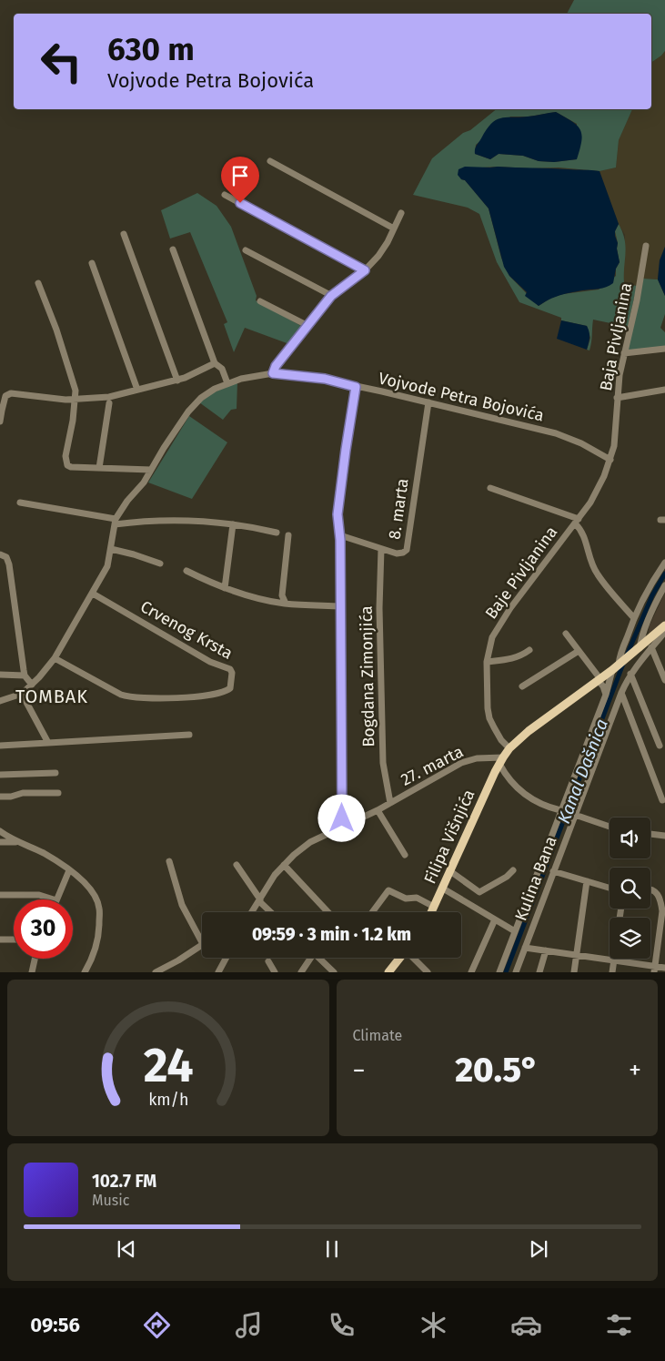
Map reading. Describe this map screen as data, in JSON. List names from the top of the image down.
{
  "streets": {
    "main road": ["Filipa Višnjića"],
    "street": [
      "Baja Pivljanina",
      "Vojvode Petra Bojovića",
      "8. marta",
      "Baje Pivljanina",
      "Crvenog Krsta",
      "Bogdana Zimonjića",
      "27. marta",
      "Kulina Bana"
    ]
  },
  "crossings": [
    ["Baja Pivljanina", "Vojvode Petra Bojovića"],
    ["Baja Pivljanina", "Baje Pivljanina"],
    ["Vojvode Petra Bojovića", "8. marta"],
    ["Vojvode Petra Bojovića", "Baje Pivljanina"],
    ["Vojvode Petra Bojovića", "Crvenog Krsta"],
    ["8. marta", "Bogdana Zimonjića"],
    ["Baje Pivljanina", "Filipa Višnjića"],
    ["Bogdana Zimonjića", "27. marta"],
    ["27. marta", "Filipa Višnjića"],
    ["Filipa Višnjića", "Kulina Bana"]
  ],
  "districts": ["TOMBAK"],
  "water": ["Kanal Dašnica"],
  "page": {
    "turn": ["630 m", "Vojvode Petra Bojovića"],
    "limit": "30",
    "trip": "09:59 · 3 min · 1.2 km",
    "tile": "Climate",
    "heat": ["−", "20.5°", "+"],
    "song": ["102.7 FM", "Music"],
    "tabs": "09:56",
    "gauge": ["24", "km/h"]
  }
}
